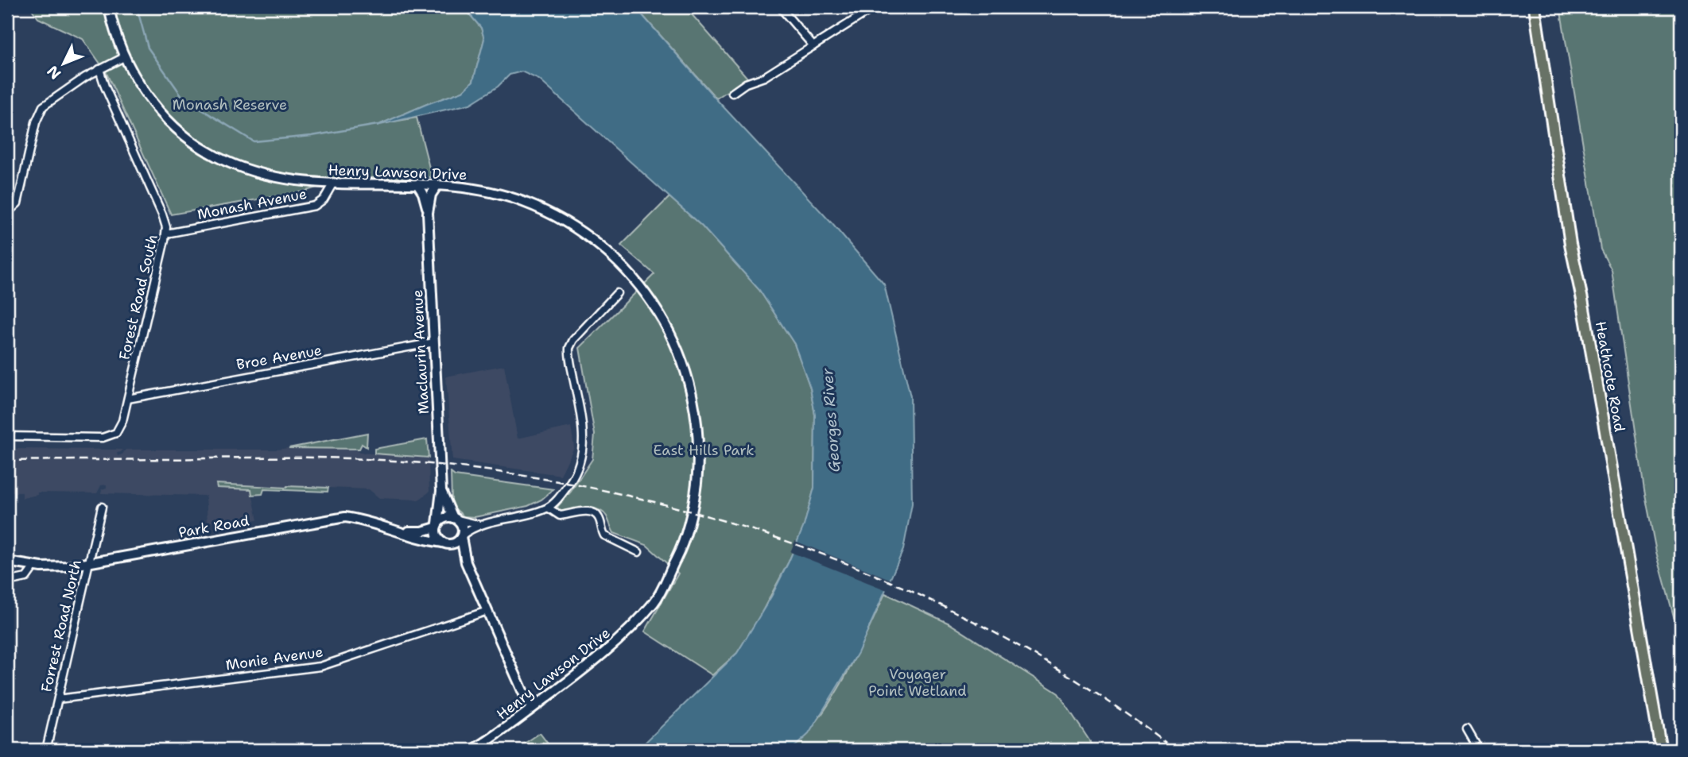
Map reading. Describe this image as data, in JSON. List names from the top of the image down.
{
  "streets": {
    "main road": [
      "Henry Lawson Drive",
      "Maclaurin Avenue",
      "Heathcote Road",
      "Park Road"
    ],
    "street": [
      "Monash Avenue",
      "Forest Road South",
      "Broe Avenue",
      "Forrest Road North",
      "Monie Avenue"
    ]
  },
  "crossings": [
    ["Henry Lawson Drive", "Monash Avenue"],
    ["Henry Lawson Drive", "Maclaurin Avenue"],
    ["Monash Avenue", "Forest Road South"],
    ["Forest Road South", "Broe Avenue"],
    ["Maclaurin Avenue", "Broe Avenue"],
    ["Maclaurin Avenue", "Park Road"],
    ["Park Road", "Forrest Road North"],
    ["Forrest Road North", "Monie Avenue"]
  ],
  "water": ["Georges River"],
  "parks": ["Monash Reserve", "East Hills Park", "Voyager Point Wetland"],
  "north": "bottom left"
}
